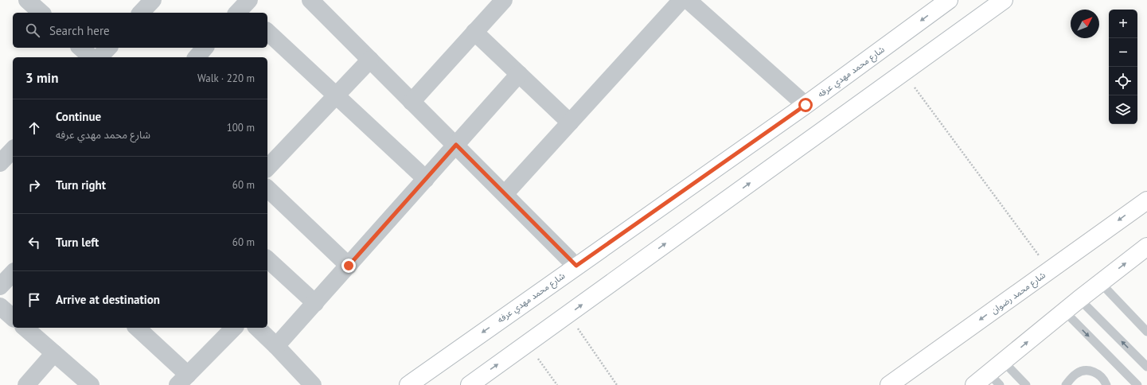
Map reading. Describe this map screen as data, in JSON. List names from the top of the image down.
{
  "streets": {
    "street": ["شارع محمد مهدي عرفه", "شارع محمد رضوان"]
  },
  "north": "top right",
  "page": {
    "map_buttons": ["+", "−"],
    "search": "Search here",
    "heading": ["3 min", "Walk · 220 m"],
    "list": [
      ["Continue", "شارع محمد مهدي عرفه", "100 m"],
      ["Turn right", "60 m"],
      ["Turn left", "60 m"],
      "Arrive at destination"
    ]
  }
}
